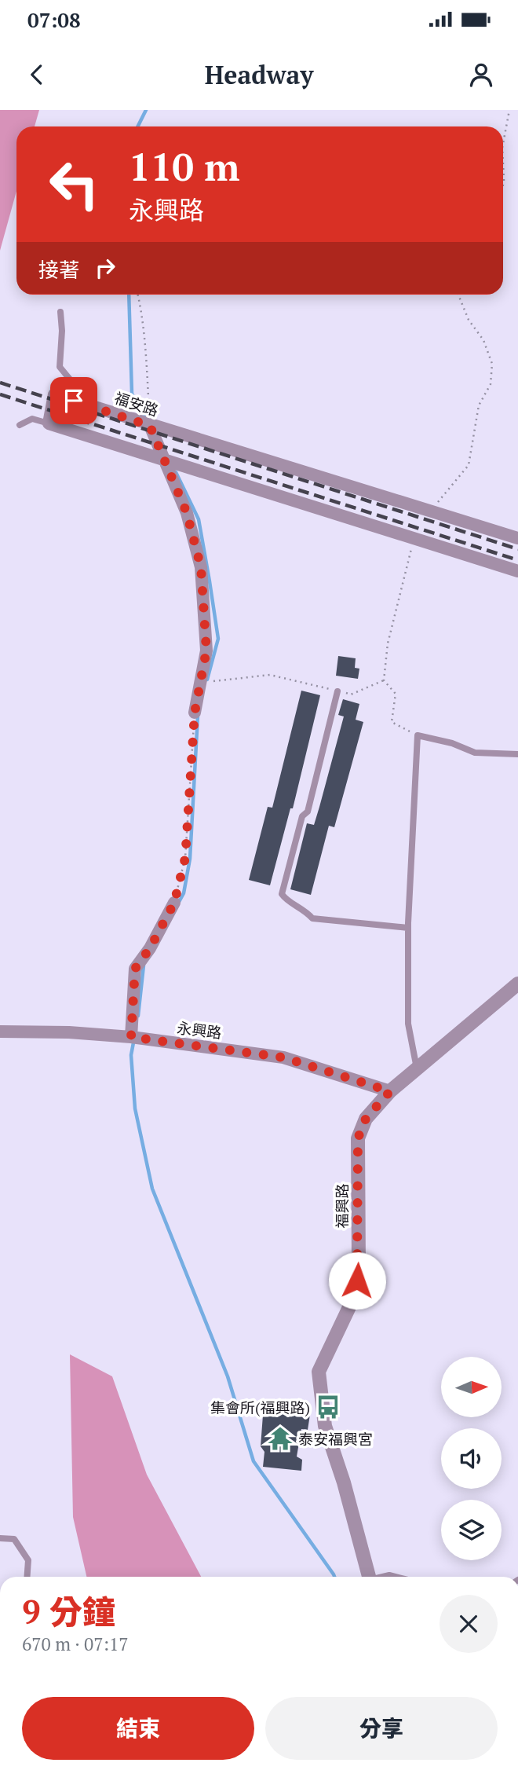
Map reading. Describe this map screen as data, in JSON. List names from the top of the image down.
{
  "streets": {
    "street": ["福安路", "永興路", "福興路"]
  },
  "crossings": [
    ["永興路", "福興路"]
  ],
  "places": {
    "bus stop": ["集會所(福興路)"],
    "temple": ["泰安福興宮"]
  },
  "north": "right",
  "page": {
    "status": "07:08",
    "header": "Headway",
    "turn": ["110 m", "永興路"],
    "then": "接著",
    "heading": ["9 分鐘", "670 m · 07:17"],
    "buttons": ["結束", "分享"]
  }
}
